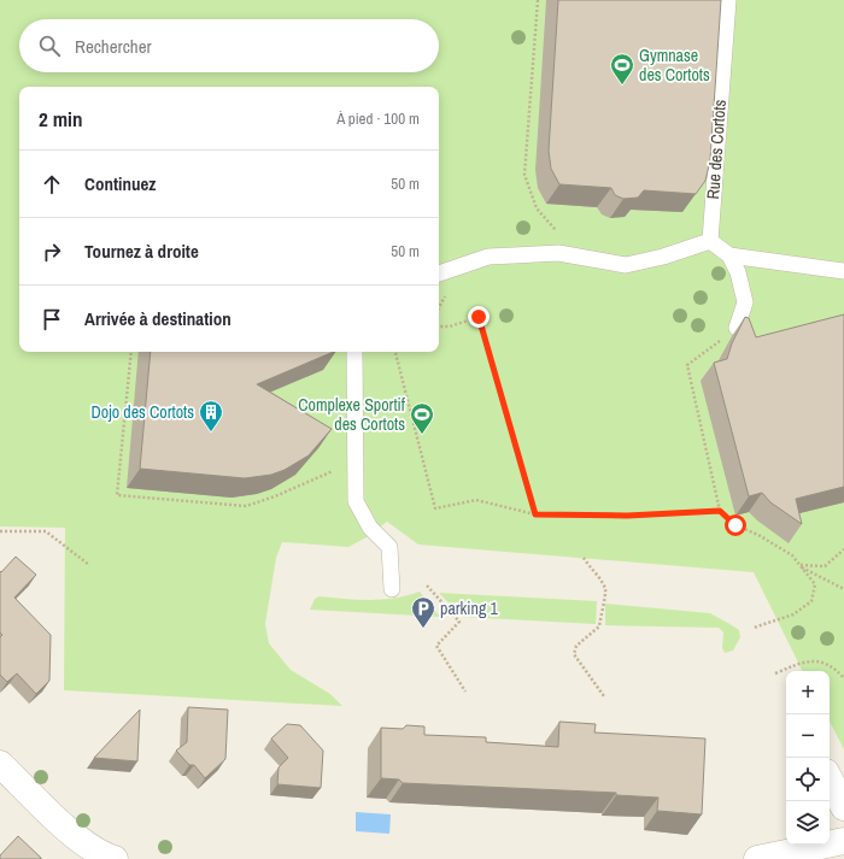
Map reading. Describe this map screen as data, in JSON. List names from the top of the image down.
{
  "streets": {
    "lane": ["Rue des Cortots"]
  },
  "places": {
    "sports": ["Gymnase des Cortots", "Complexe Sportif des Cortots"],
    "building": ["Dojo des Cortots"],
    "parking": ["parking 1"]
  },
  "page": {
    "search": "Rechercher",
    "heading": ["2 min", "À pied · 100 m"],
    "list": [
      ["Continuez", "50 m"],
      ["Tournez à droite", "50 m"],
      "Arrivée à destination"
    ],
    "map_buttons": ["+", "−"]
  }
}
